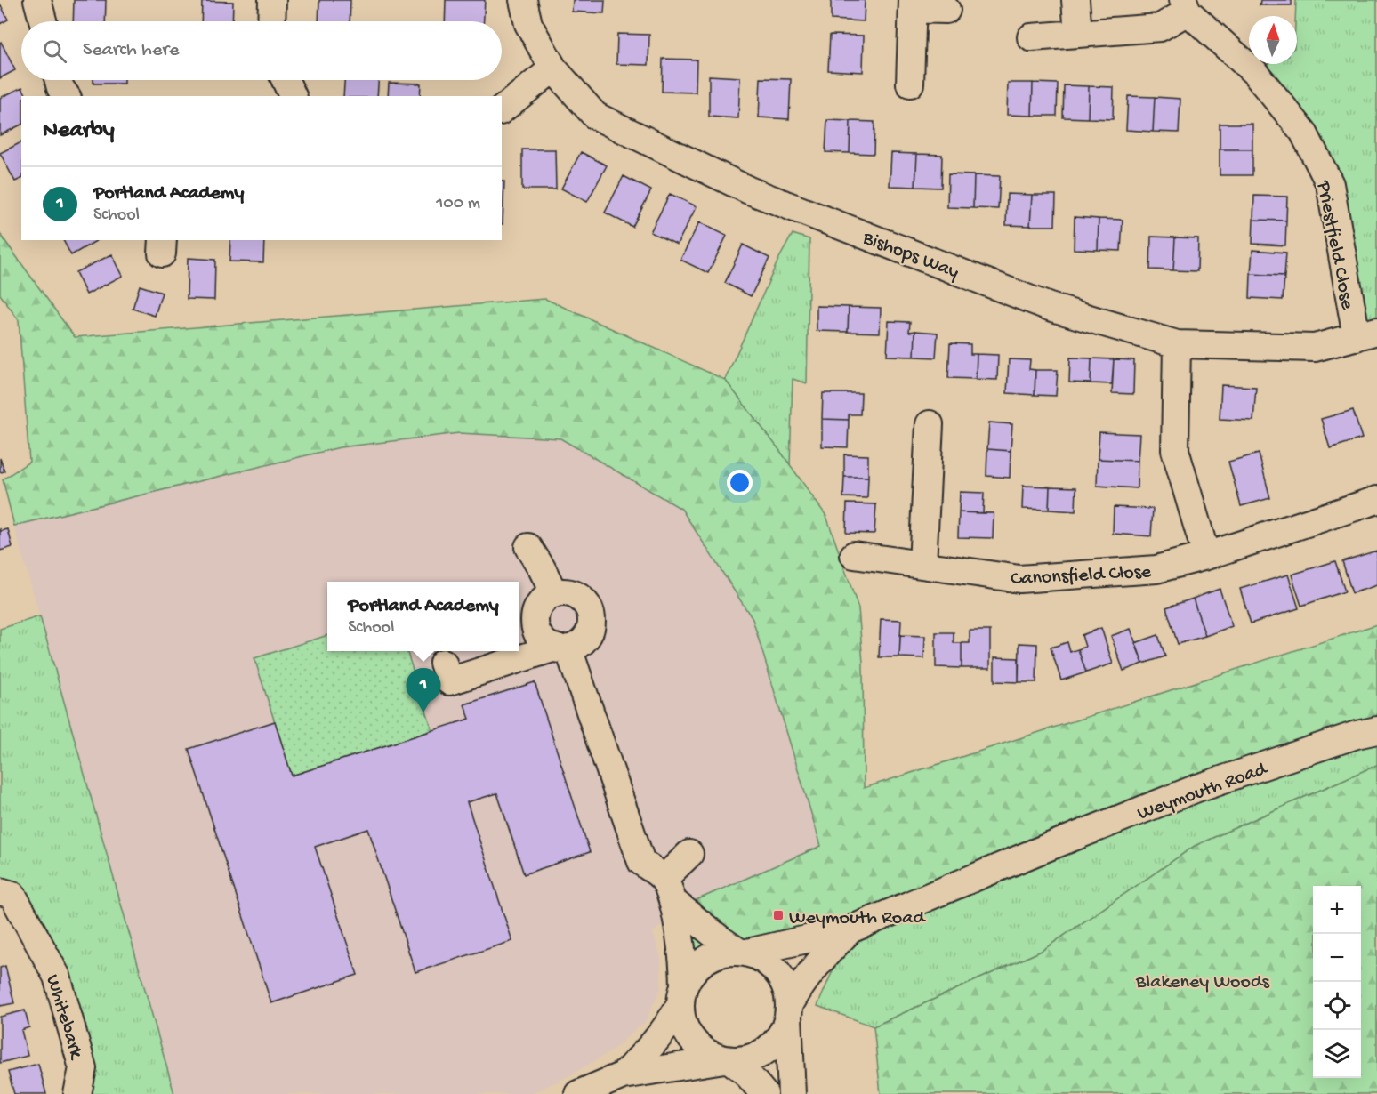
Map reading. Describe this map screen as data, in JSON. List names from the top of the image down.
{
  "streets": {
    "street": [
      "Priestfield Close",
      "Bishops Way",
      "Canonsfield Close",
      "Weymouth Road",
      "Whitebark"
    ]
  },
  "crossings": [
    ["Priestfield Close", "Bishops Way"]
  ],
  "parks": ["Blakeney Woods"],
  "places": {
    "transit": ["Weymouth Road"]
  },
  "north": "top",
  "page": {
    "search": "Search here",
    "heading": "Nearby",
    "list": [
      {
        "mark": "1",
        "name": "Portland Academy",
        "note": "School",
        "value": "100 m"
      }
    ],
    "popup": ["Portland Academy", "School"],
    "pins": "1",
    "map_buttons": ["+", "−"]
  }
}
